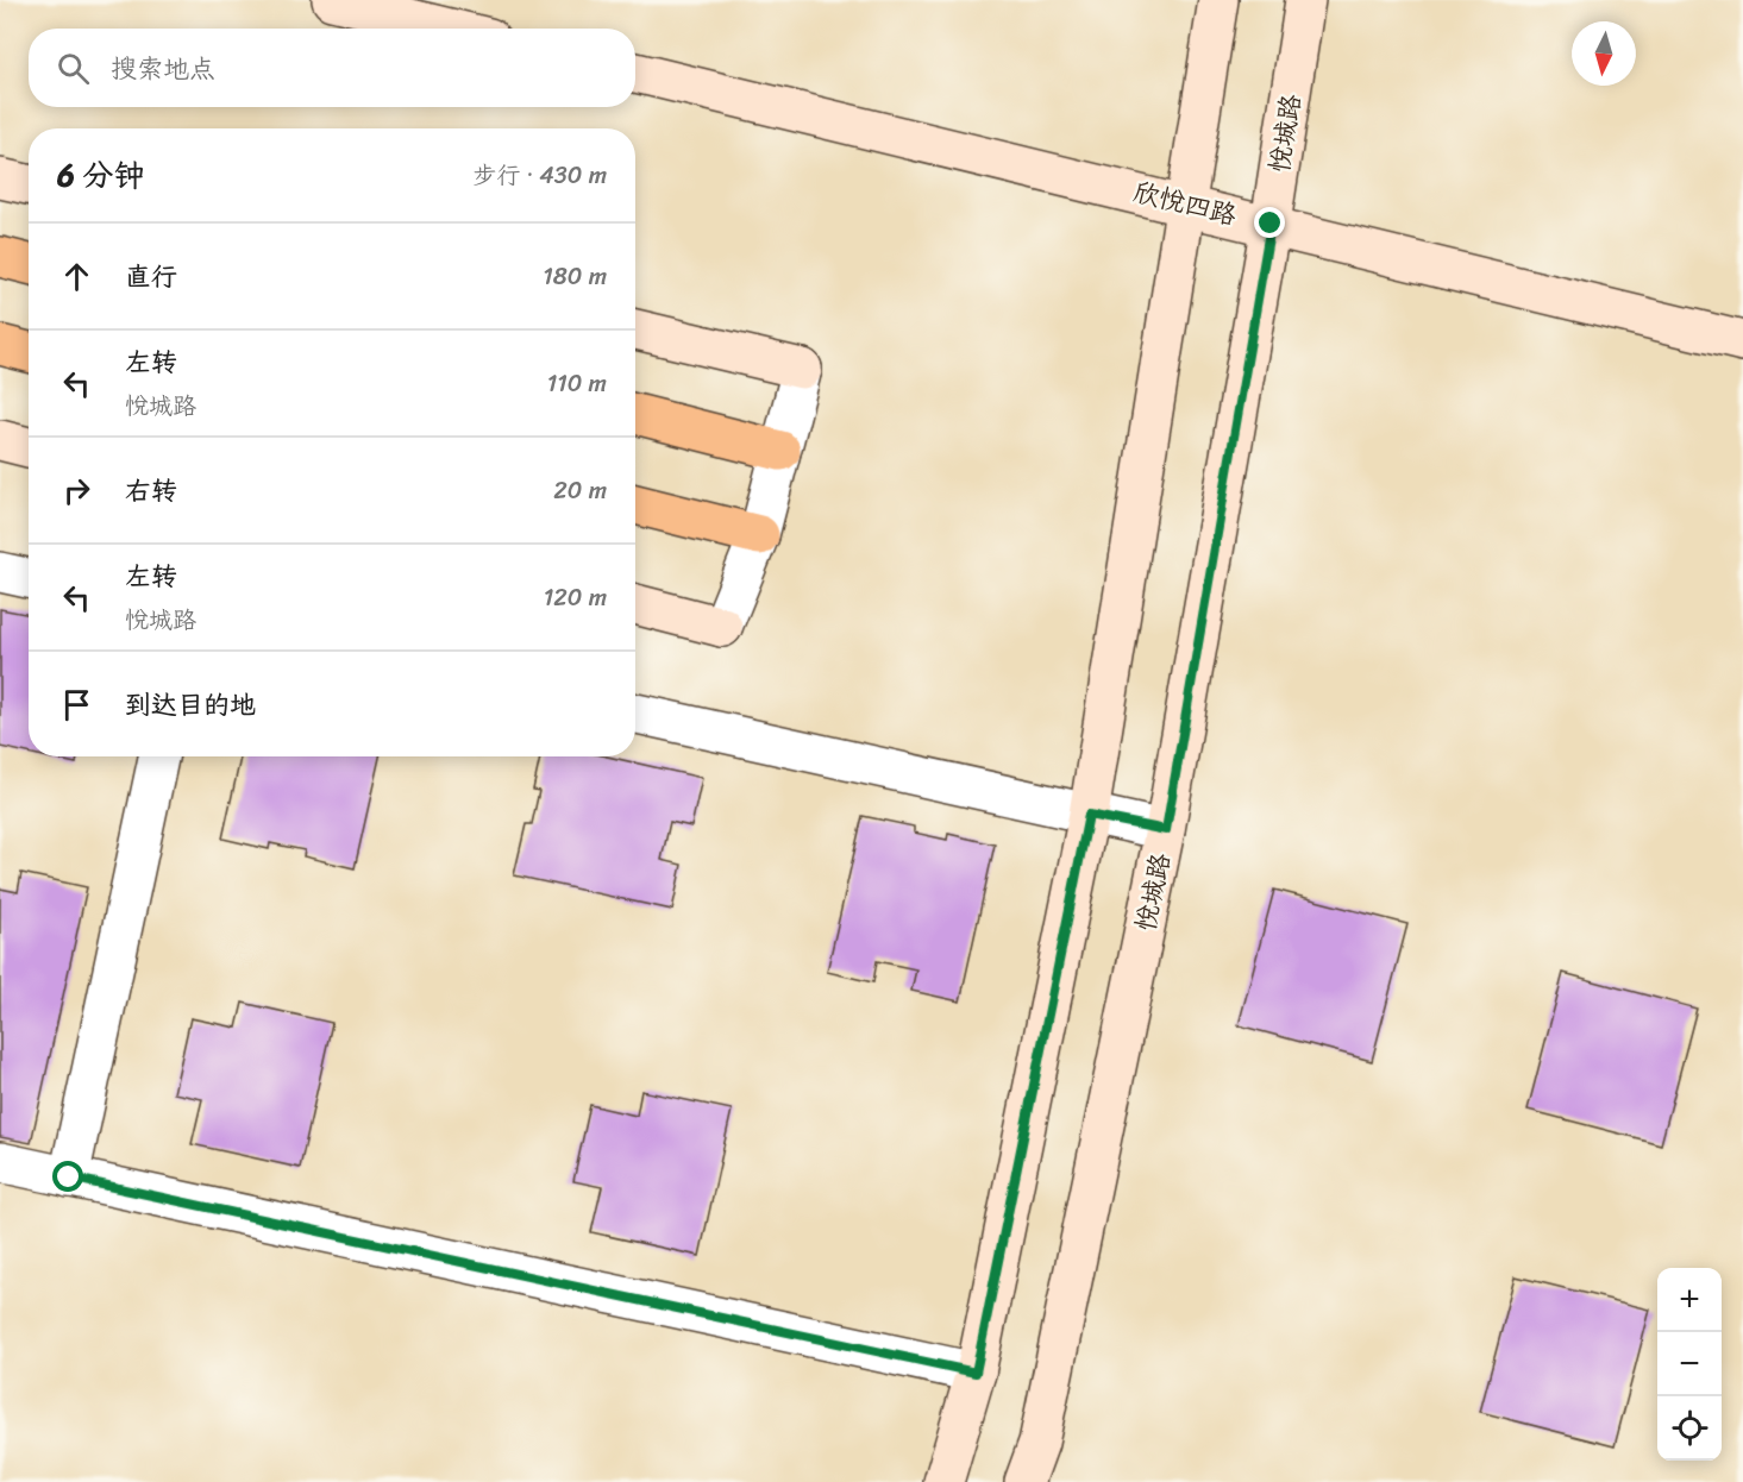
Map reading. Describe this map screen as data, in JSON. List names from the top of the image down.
{
  "streets": {
    "main road": ["悦城路", "欣悦四路"]
  },
  "crossings": [
    ["悦城路", "欣悦四路"]
  ],
  "north": "bottom",
  "page": {
    "search": "搜索地点",
    "heading": ["6 分钟", "步行 · 430 m"],
    "list": [
      ["直行", "180 m"],
      ["左转", "悦城路", "110 m"],
      ["右转", "20 m"],
      ["左转", "悦城路", "120 m"],
      "到达目的地"
    ],
    "map_buttons": ["+", "−"]
  }
}
